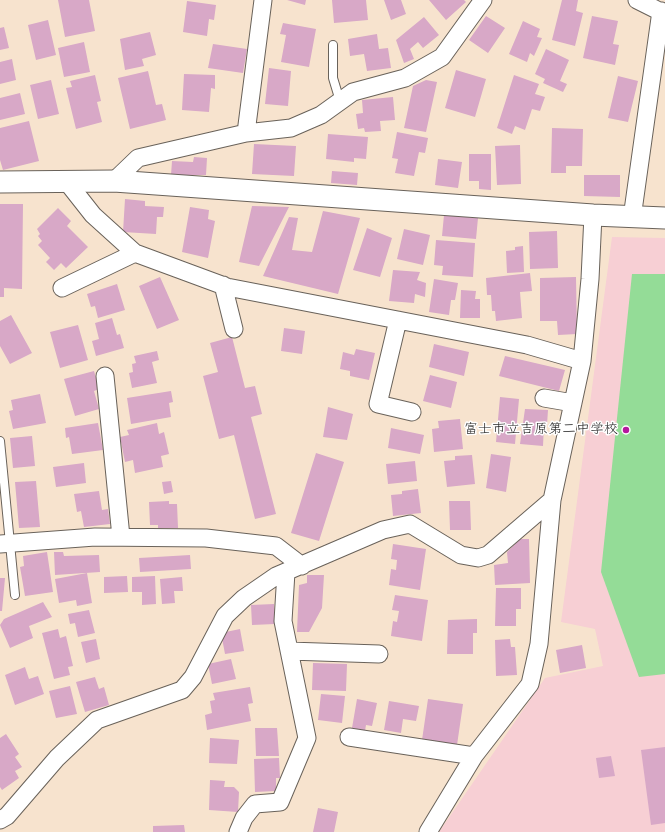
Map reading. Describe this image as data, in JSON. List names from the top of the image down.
{
  "places": ["富士市立吉原第二中学校"]
}
